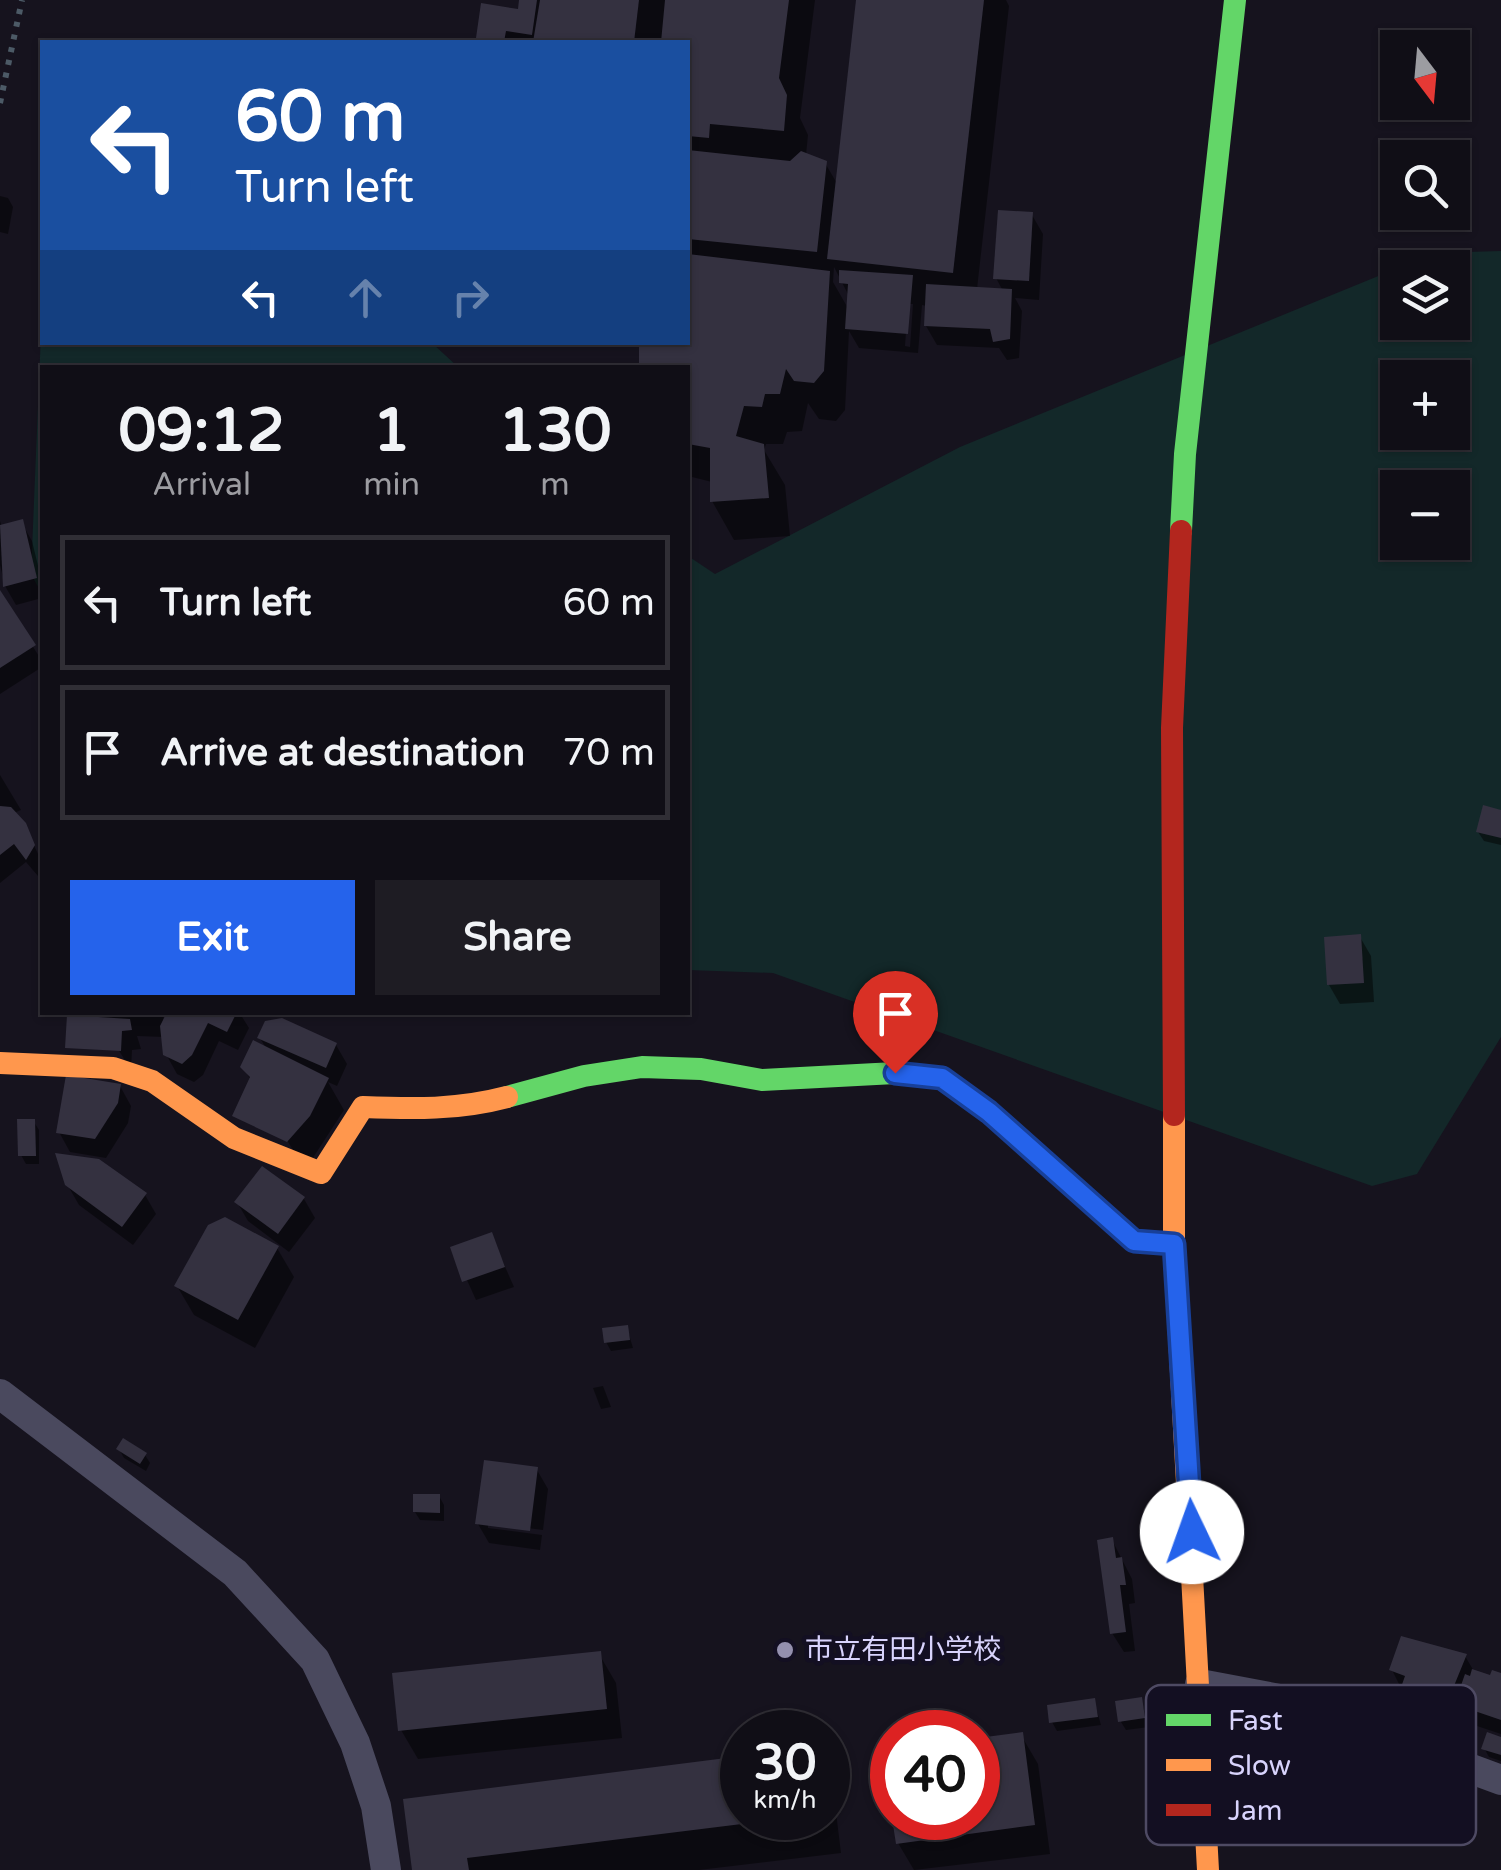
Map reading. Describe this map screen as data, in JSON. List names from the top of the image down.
{
  "places": ["市立有田小学校"],
  "legend": ["Fast", "Slow", "Jam"],
  "north": "bottom",
  "page": {
    "map_buttons": ["+", "−"],
    "turn": ["60 m", "Turn left"],
    "eta": [
      "09:12",
      "Arrival",
      "1",
      "min",
      "130",
      "m"
    ],
    "list": [
      {
        "name": "Turn left",
        "value": "60 m"
      },
      {
        "name": "Arrive at destination",
        "value": "70 m"
      }
    ],
    "buttons": ["Exit", "Share"],
    "speed": "30 km/h",
    "limit": "40"
  }
}
